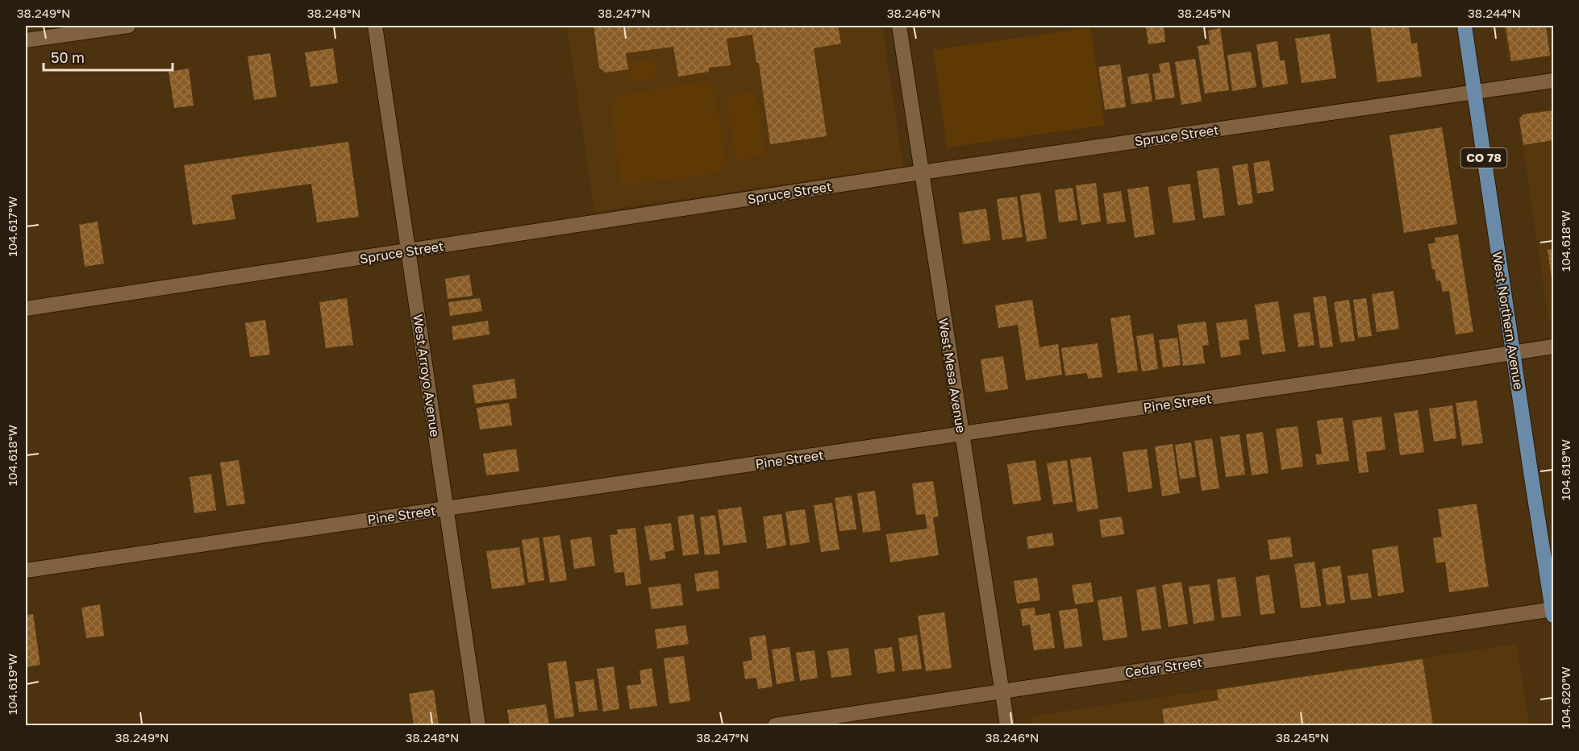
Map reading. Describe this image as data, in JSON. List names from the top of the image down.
{
  "streets": {
    "main road": ["CO 78", "West Northern Avenue"],
    "street": [
      "Spruce Street",
      "West Arroyo Avenue",
      "West Mesa Avenue",
      "Pine Street",
      "Cedar Street"
    ]
  },
  "crossings": [
    ["Spruce Street", "West Northern Avenue"],
    ["Spruce Street", "West Arroyo Avenue"],
    ["Spruce Street", "West Mesa Avenue"],
    ["West Northern Avenue", "Pine Street"],
    ["West Northern Avenue", "Cedar Street"],
    ["West Arroyo Avenue", "Pine Street"],
    ["West Mesa Avenue", "Pine Street"],
    ["West Mesa Avenue", "Cedar Street"]
  ],
  "scale_bar": "50 m",
  "coordinates": [
    "38.249°N",
    "38.248°N",
    "38.247°N",
    "38.246°N",
    "38.245°N",
    "38.244°N",
    "104.617°W",
    "104.618°W",
    "104.619°W",
    "104.620°W"
  ]
}
